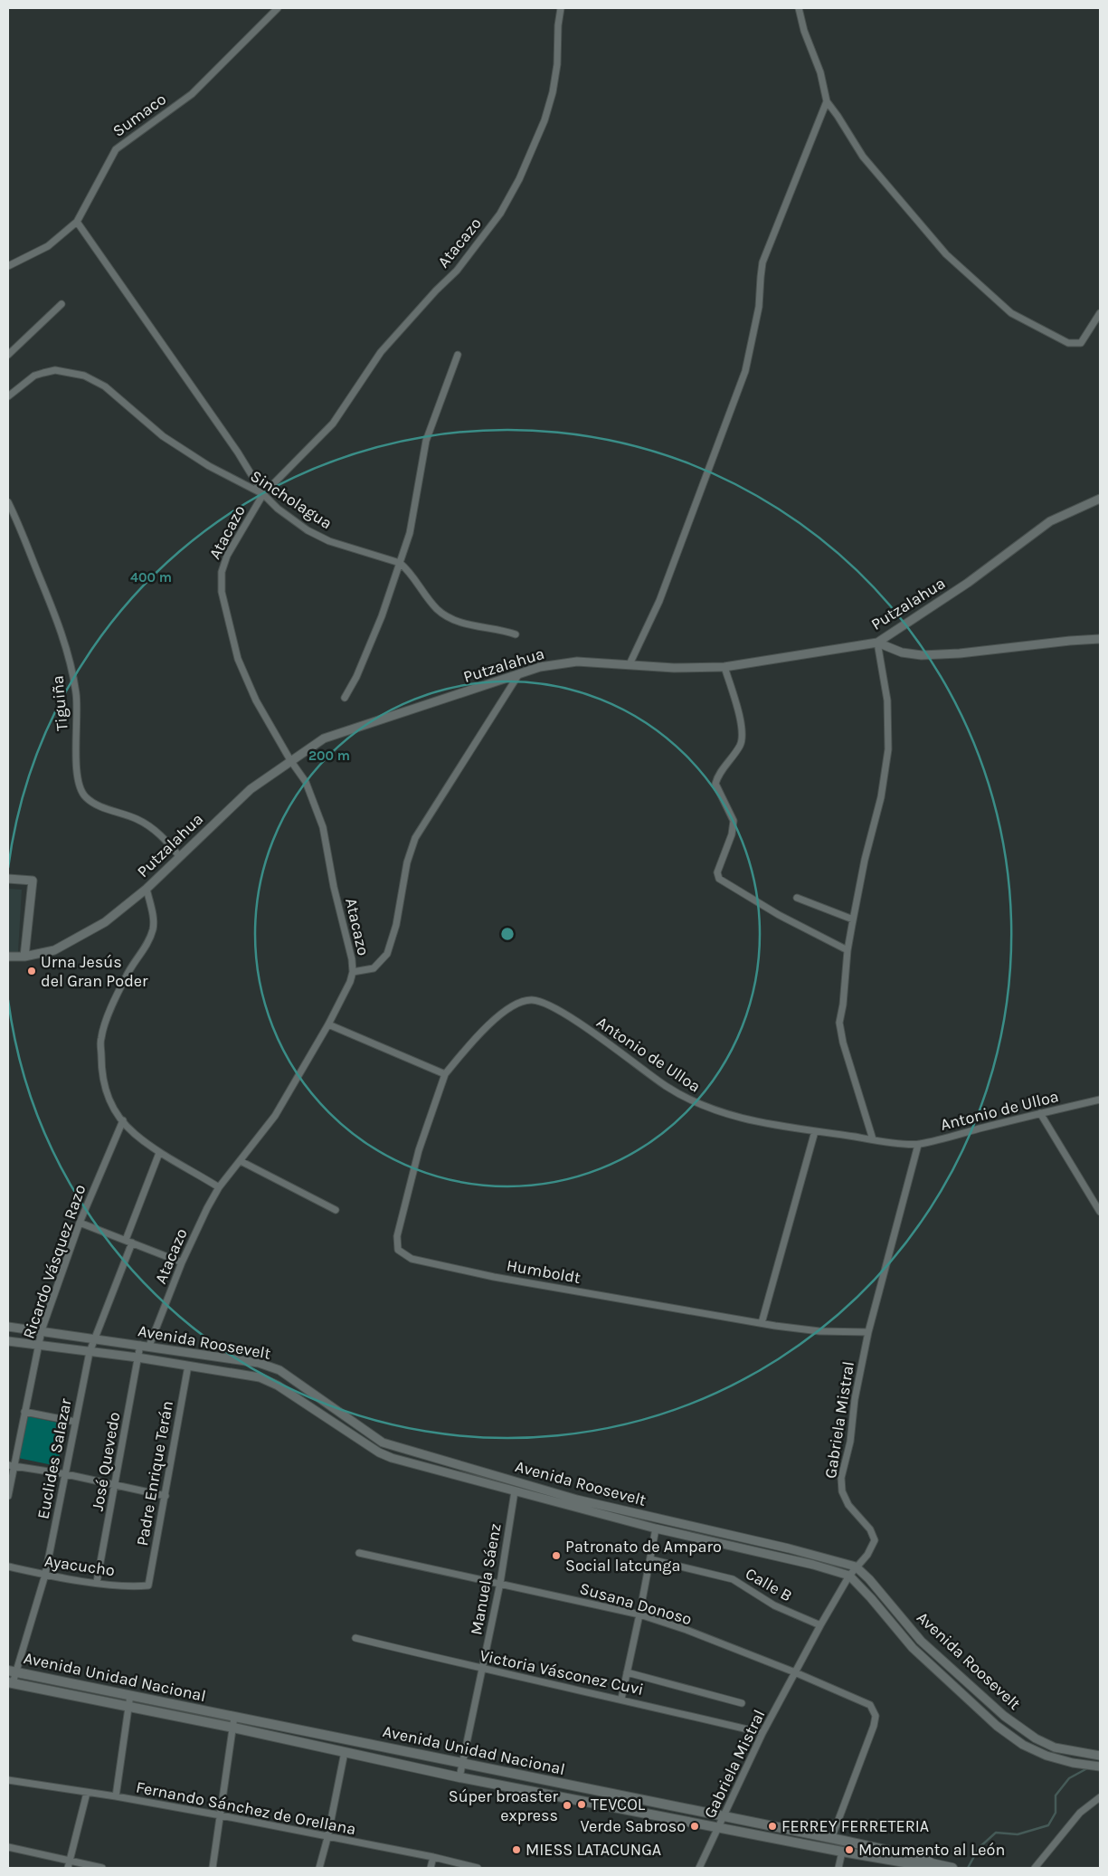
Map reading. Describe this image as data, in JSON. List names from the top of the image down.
{
  "streets": {
    "main road": ["Avenida Unidad Nacional"],
    "street": [
      "Sumaco",
      "Atacazo",
      "Sincholagua",
      "Putzalahua",
      "Tiguiña",
      "Antonio de Ulloa",
      "Ricardo Vásquez Razo",
      "Humboldt",
      "Avenida Roosevelt",
      "Gabriela Mistral",
      "Euclides Salazar",
      "José Quevedo",
      "Padre Enrique Terán",
      "Ayacucho",
      "Manuela Sáenz",
      "Calle B",
      "Susana Donoso",
      "Victoria Vásconez Cuvi",
      "Fernando Sánchez de Orellana"
    ]
  },
  "crossings": [
    ["Sumaco", "Atacazo"],
    ["Atacazo", "Sincholagua"],
    ["Atacazo", "Putzalahua"],
    ["Atacazo", "Avenida Roosevelt"],
    ["Atacazo", "José Quevedo"],
    ["Putzalahua", "Tiguiña"],
    ["Antonio de Ulloa", "Humboldt"],
    ["Antonio de Ulloa", "Gabriela Mistral"],
    ["Ricardo Vásquez Razo", "Avenida Roosevelt"],
    ["Humboldt", "Gabriela Mistral"],
    ["Avenida Roosevelt", "Gabriela Mistral"],
    ["Avenida Roosevelt", "Euclides Salazar"],
    ["Avenida Roosevelt", "José Quevedo"],
    ["Avenida Roosevelt", "Padre Enrique Terán"],
    ["Avenida Roosevelt", "Manuela Sáenz"],
    ["Gabriela Mistral", "Calle B"],
    ["Gabriela Mistral", "Susana Donoso"],
    ["Gabriela Mistral", "Victoria Vásconez Cuvi"],
    ["Gabriela Mistral", "Avenida Unidad Nacional"],
    ["Euclides Salazar", "Ayacucho"],
    ["Euclides Salazar", "Avenida Unidad Nacional"],
    ["José Quevedo", "Ayacucho"],
    ["Padre Enrique Terán", "Ayacucho"],
    ["Manuela Sáenz", "Susana Donoso"],
    ["Manuela Sáenz", "Victoria Vásconez Cuvi"],
    ["Manuela Sáenz", "Avenida Unidad Nacional"],
    ["Susana Donoso", "Avenida Unidad Nacional"]
  ],
  "places": [
    "Urna Jesús del Gran Poder",
    "Patronato de Amparo Social latcunga",
    "TEVCOL",
    "Súper broaster express",
    "Verde Sabroso",
    "FERREY FERRETERIA",
    "MIESS LATACUNGA",
    "Monumento al León"
  ],
  "rings": ["400 m", "200 m"]
}
